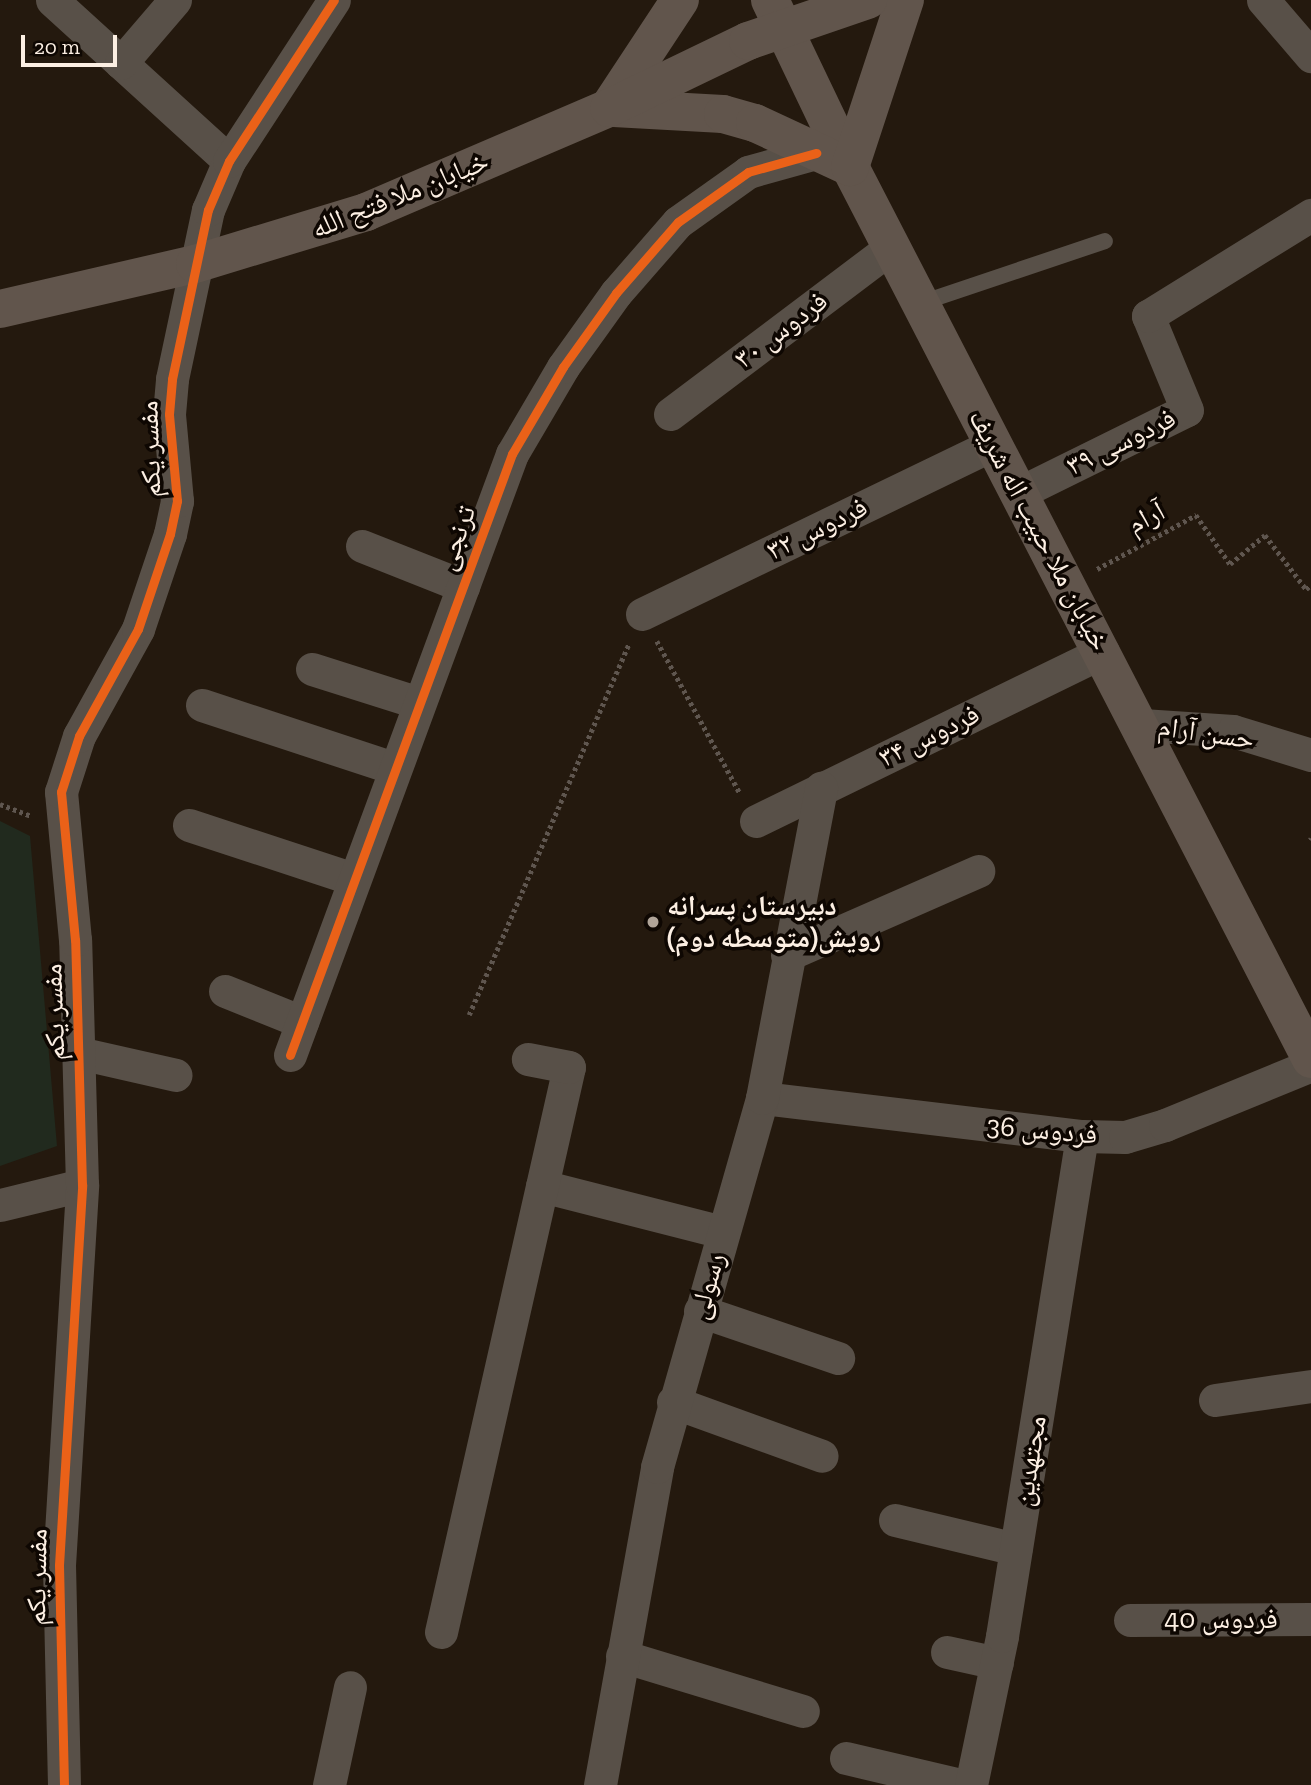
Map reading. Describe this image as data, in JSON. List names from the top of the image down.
{
  "streets": {
    "main road": ["خیابان ملا فتح الله", "خیابان ملا حبیب اله شریف"],
    "street": [
      "فردوس ۳۰",
      "فردوسی ۳۹",
      "مفسر یکم",
      "فردوس ۳۲",
      "ترنجی",
      "حسن آرام",
      "فردوس ۳۴",
      "فردوس 36",
      "رسولی",
      "مجتهدین",
      "فردوس 40"
    ],
    "path": ["آرام"]
  },
  "crossings": [
    ["خیابان ملا فتح الله", "مفسر یکم"],
    ["خیابان ملا فتح الله", "خیابان ملا حبیب اله شریف"],
    ["فردوس ۳۰", "خیابان ملا حبیب اله شریف"],
    ["فردوسی ۳۹", "خیابان ملا حبیب اله شریف"],
    ["آرام", "خیابان ملا حبیب اله شریف"],
    ["فردوس ۳۲", "خیابان ملا حبیب اله شریف"],
    ["خیابان ملا حبیب اله شریف", "ترنجی"],
    ["خیابان ملا حبیب اله شریف", "حسن آرام"],
    ["خیابان ملا حبیب اله شریف", "فردوس ۳۴"],
    ["فردوس ۳۴", "رسولی"],
    ["فردوس 36", "رسولی"],
    ["فردوس 36", "مجتهدین"]
  ],
  "places": ["دبیرستان پسرانه رویش(متوسطه دوم)"],
  "scale_bar": "20 m"
}
